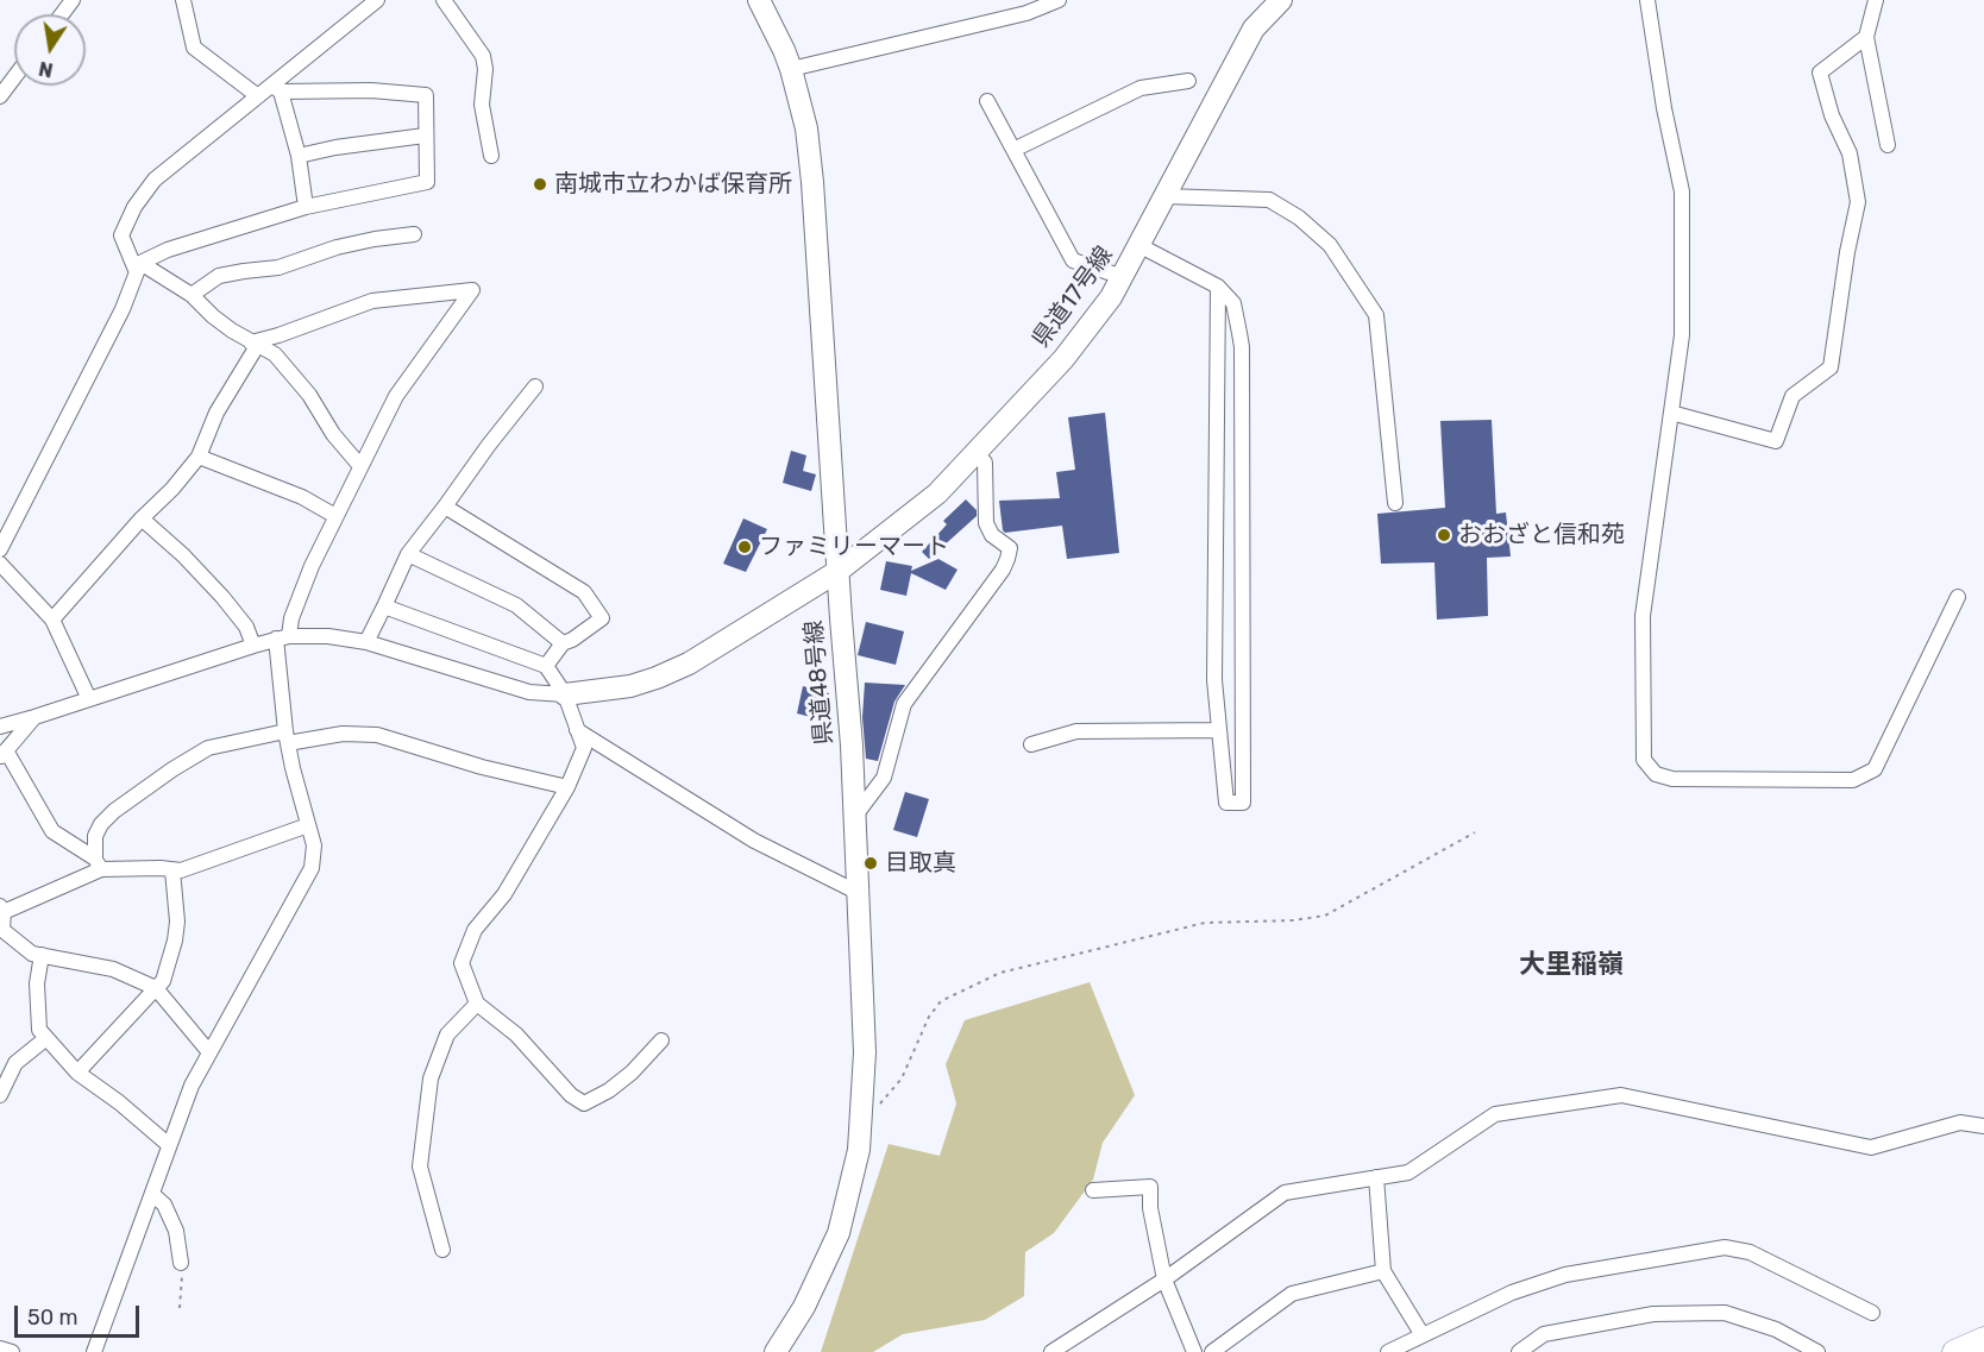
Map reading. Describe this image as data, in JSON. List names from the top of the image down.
{
  "streets": {
    "main road": ["県道17号線", "県道48号線"]
  },
  "crossings": [
    ["県道17号線", "県道48号線"]
  ],
  "districts": ["大里稲嶺"],
  "places": [
    "南城市立わかば保育所",
    "おおざと信和苑",
    "ファミリーマート",
    "目取真"
  ],
  "scale_bar": "50 m",
  "north": "bottom"
}
